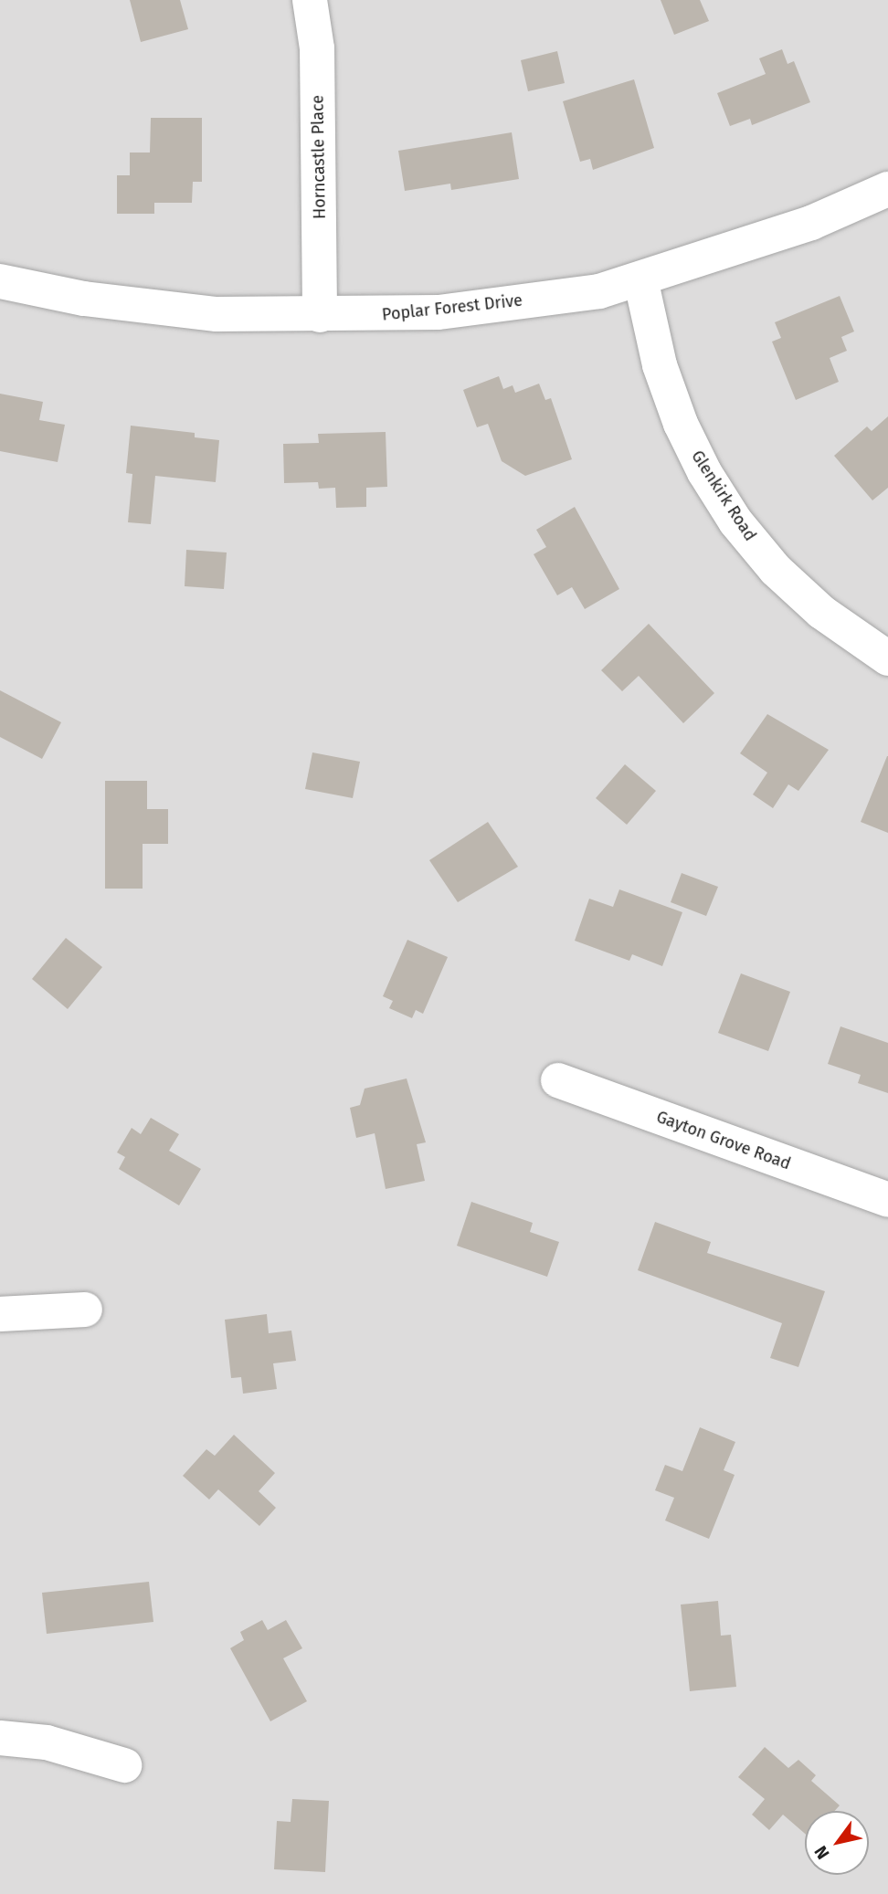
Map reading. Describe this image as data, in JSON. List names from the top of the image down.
{
  "streets": {
    "street": [
      "Horncastle Place",
      "Poplar Forest Drive",
      "Glenkirk Road",
      "Gayton Grove Road"
    ]
  },
  "crossings": [
    ["Horncastle Place", "Poplar Forest Drive"],
    ["Poplar Forest Drive", "Glenkirk Road"]
  ],
  "north": "bottom left"
}
